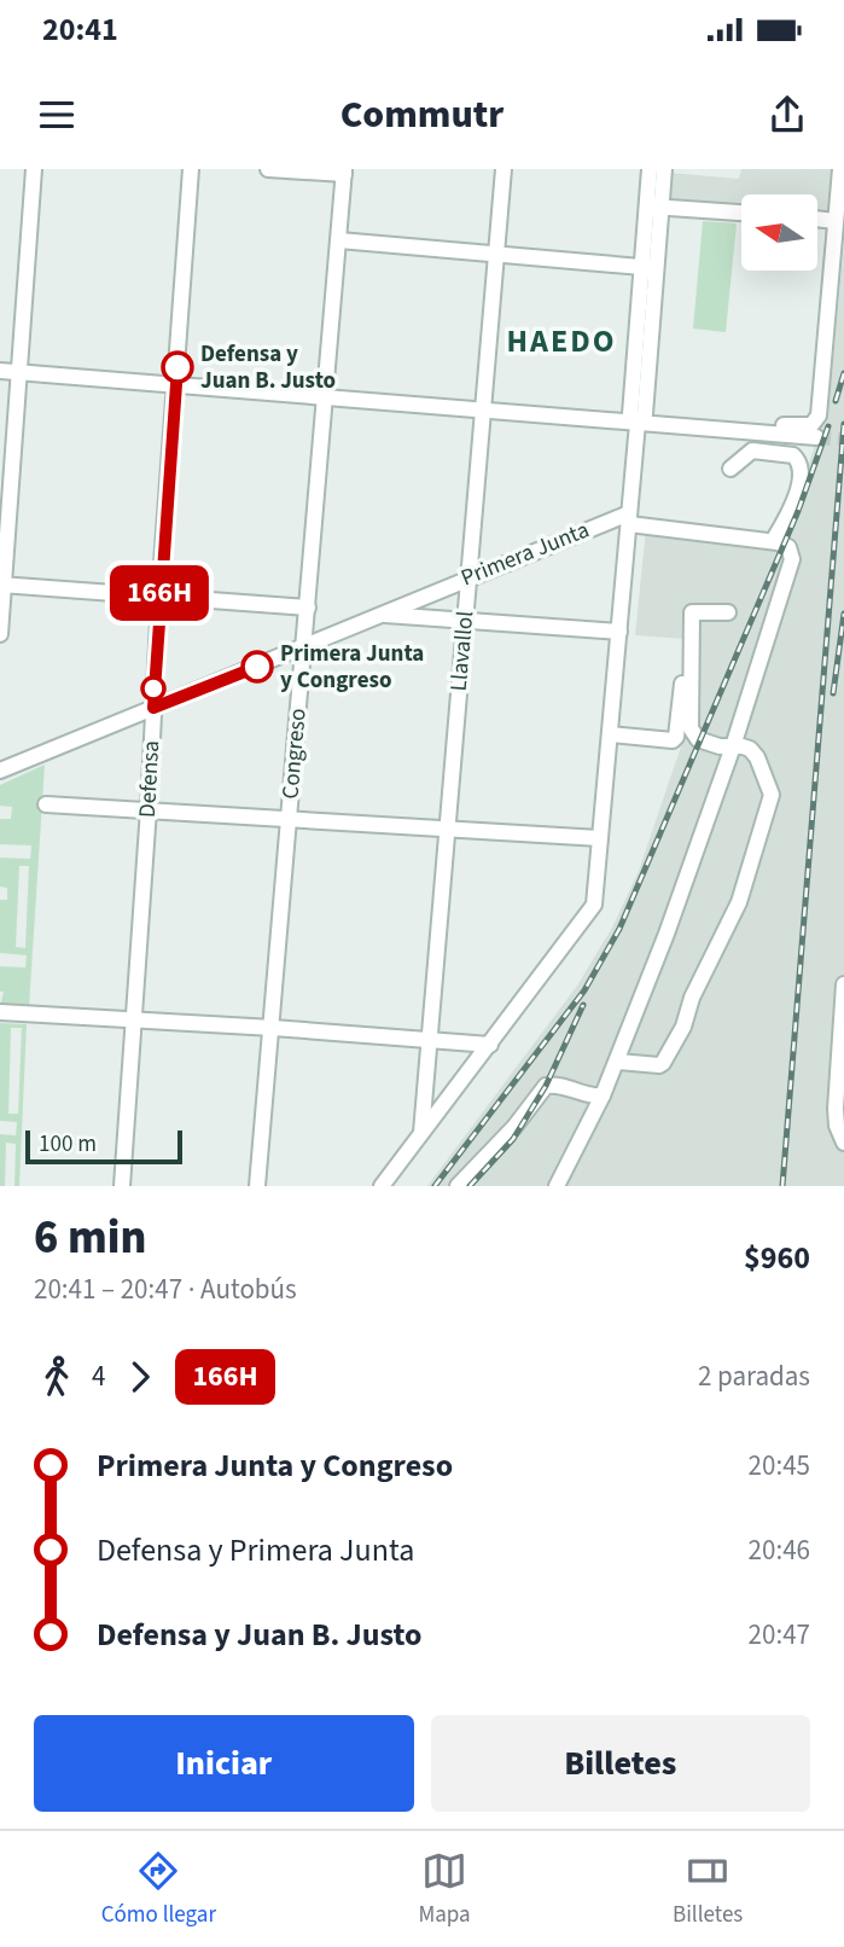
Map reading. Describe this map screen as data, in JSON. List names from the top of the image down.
{
  "streets": {
    "street": [
      "Primera Junta",
      "Llavallol",
      "Congreso",
      "Defensa"
    ]
  },
  "crossings": [
    ["Primera Junta", "Llavallol"],
    ["Primera Junta", "Congreso"],
    ["Primera Junta", "Defensa"]
  ],
  "districts": ["HAEDO"],
  "places": ["Defensa y Juan B. Justo", "Primera Junta y Congreso"],
  "lines": ["bus line 166H"],
  "scale_bar": "100 m",
  "north": "left",
  "page": {
    "status": "20:41",
    "header": "Commutr",
    "on_map": "166H",
    "scale": "100 m",
    "heading": ["6 min", "20:41 – 20:47 · Autobús", "$960"],
    "legs": ["4", "166H", "2 paradas"],
    "list": [
      {
        "name": "Primera Junta y Congreso",
        "value": "20:45"
      },
      {
        "name": "Defensa y Primera Junta",
        "value": "20:46"
      },
      {
        "name": "Defensa y Juan B. Justo",
        "value": "20:47"
      }
    ],
    "buttons": ["Iniciar", "Billetes"],
    "tabs": ["Cómo llegar", "Mapa", "Billetes"]
  }
}
